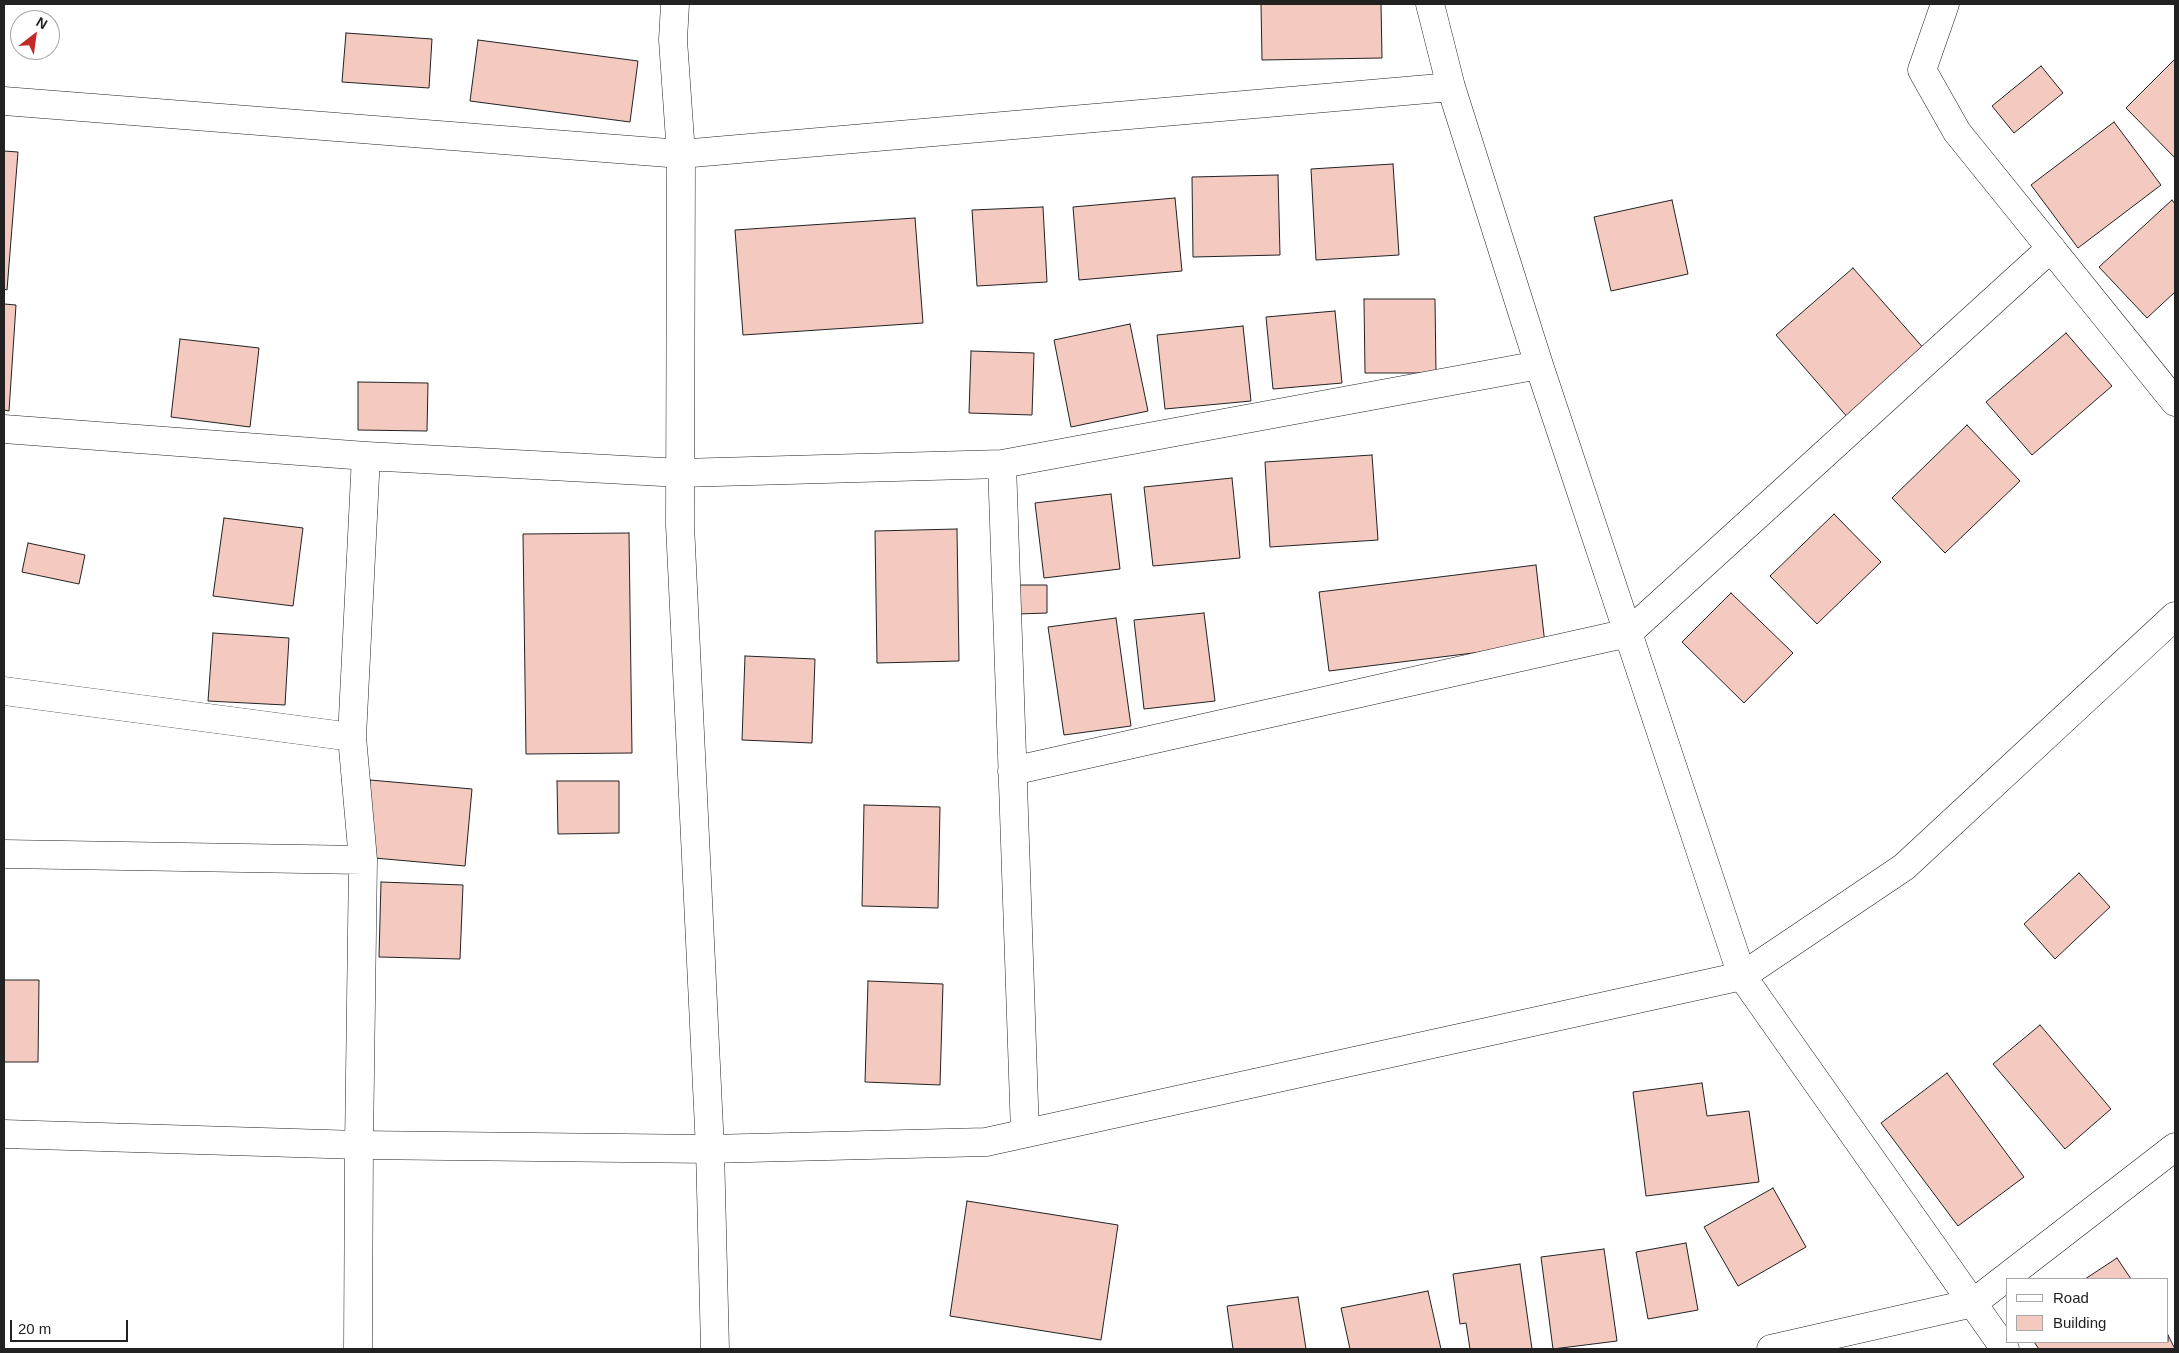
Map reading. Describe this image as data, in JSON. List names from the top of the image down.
{
  "legend": ["Road", "Building"],
  "scale_bar": "20 m",
  "north": "top right"
}
